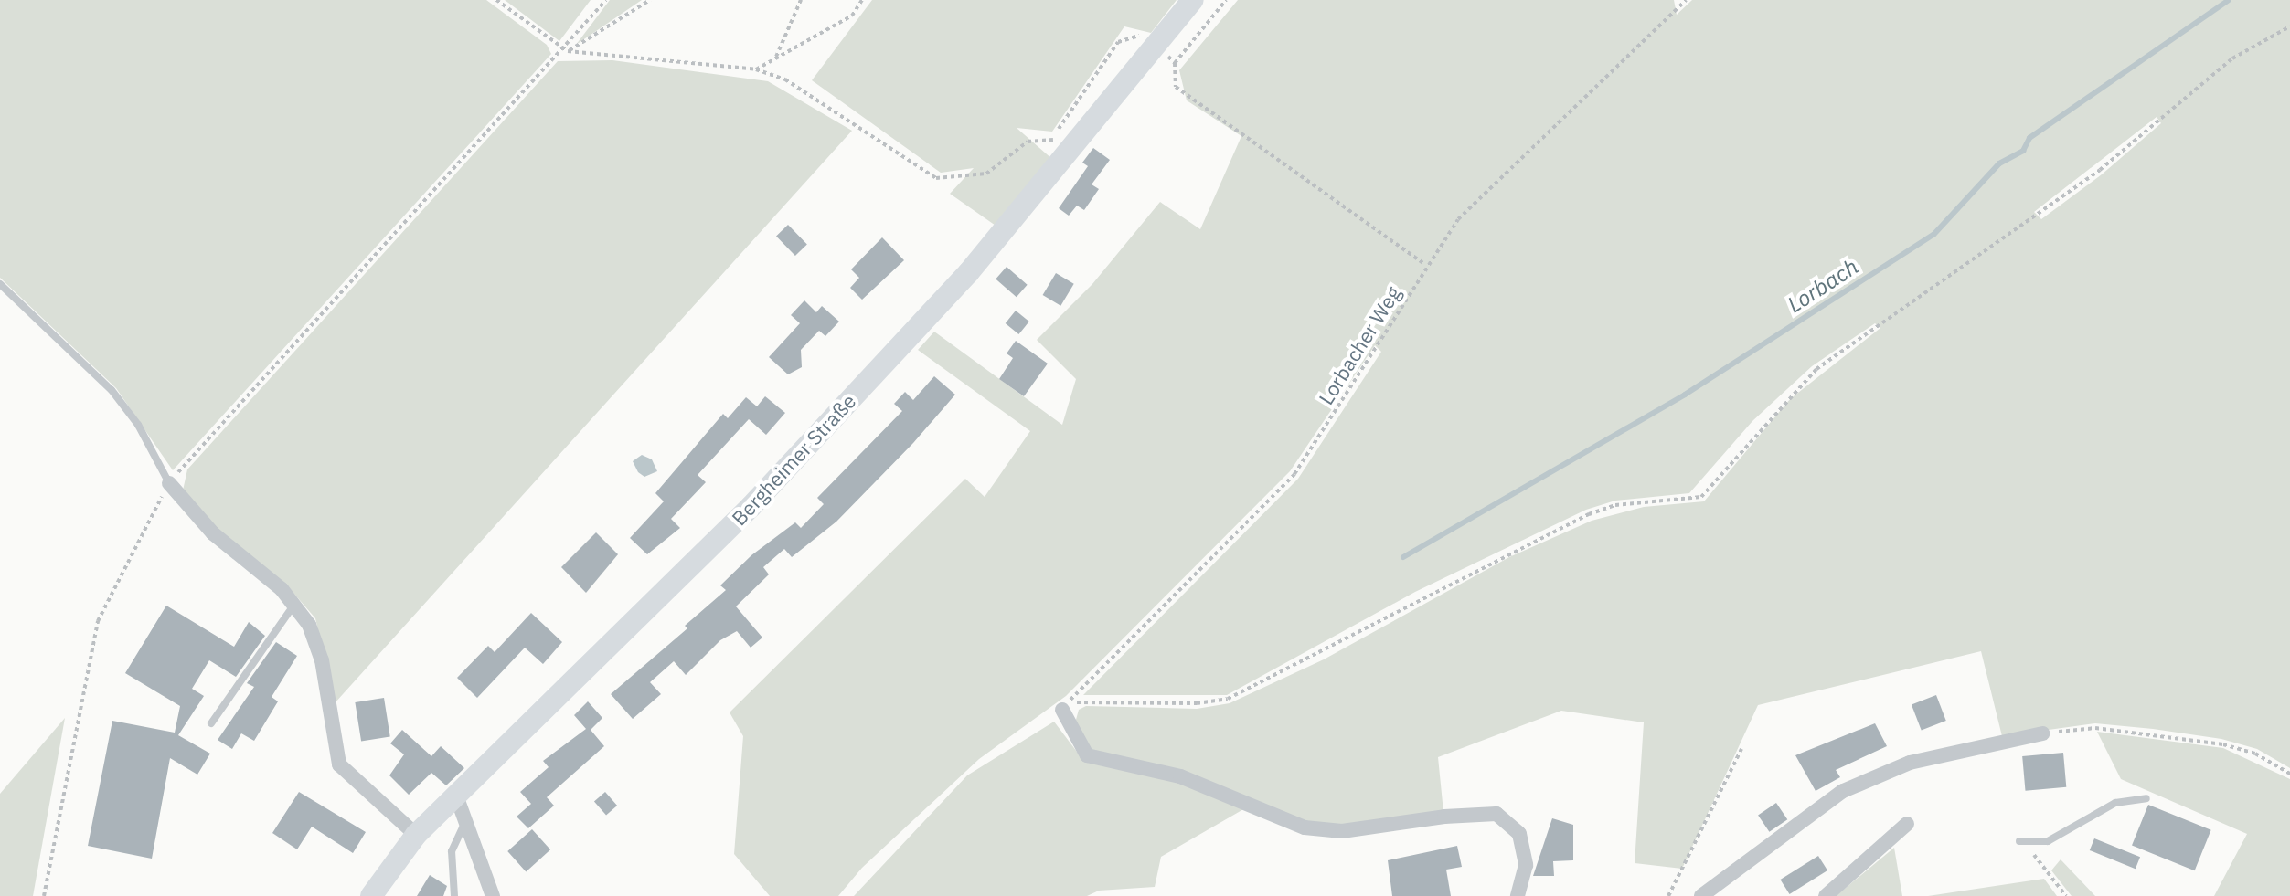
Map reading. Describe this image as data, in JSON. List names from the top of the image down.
{
  "streets": {
    "street": ["Bergheimer Straße"],
    "path": ["Lorbacher Weg"]
  },
  "water": ["Lorbach"]
}
